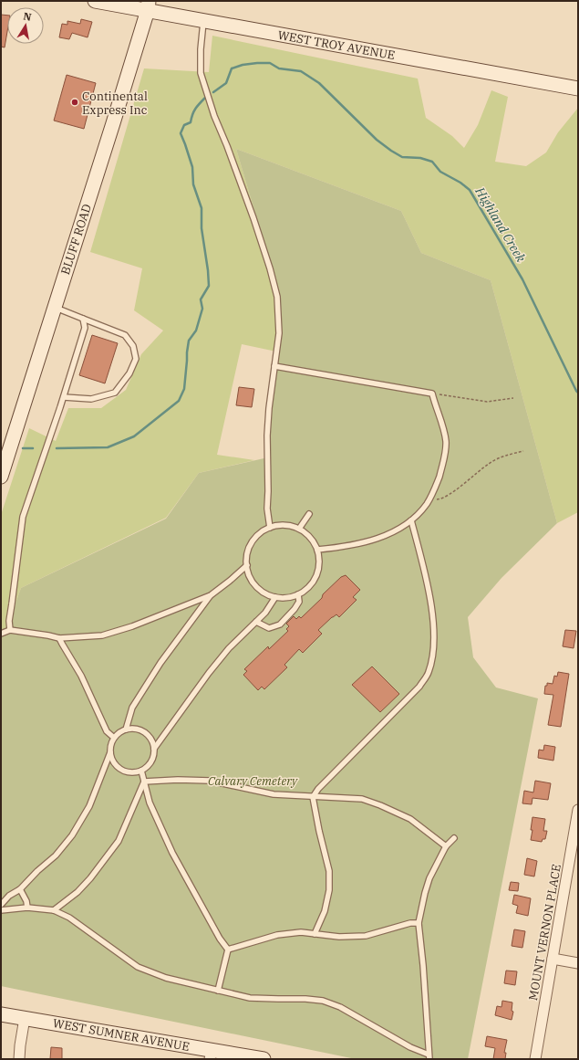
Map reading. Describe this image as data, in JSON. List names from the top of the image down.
{
  "streets": {
    "main road": ["WEST TROY AVENUE", "BLUFF ROAD", "WEST SUMNER AVENUE"],
    "street": ["MOUNT VERNON PLACE"]
  },
  "crossings": [
    ["WEST TROY AVENUE", "BLUFF ROAD"]
  ],
  "water": ["Highland Creek"],
  "parks": ["Calvary Cemetery"],
  "places": ["Continental Express Inc"],
  "north": "top"
}
